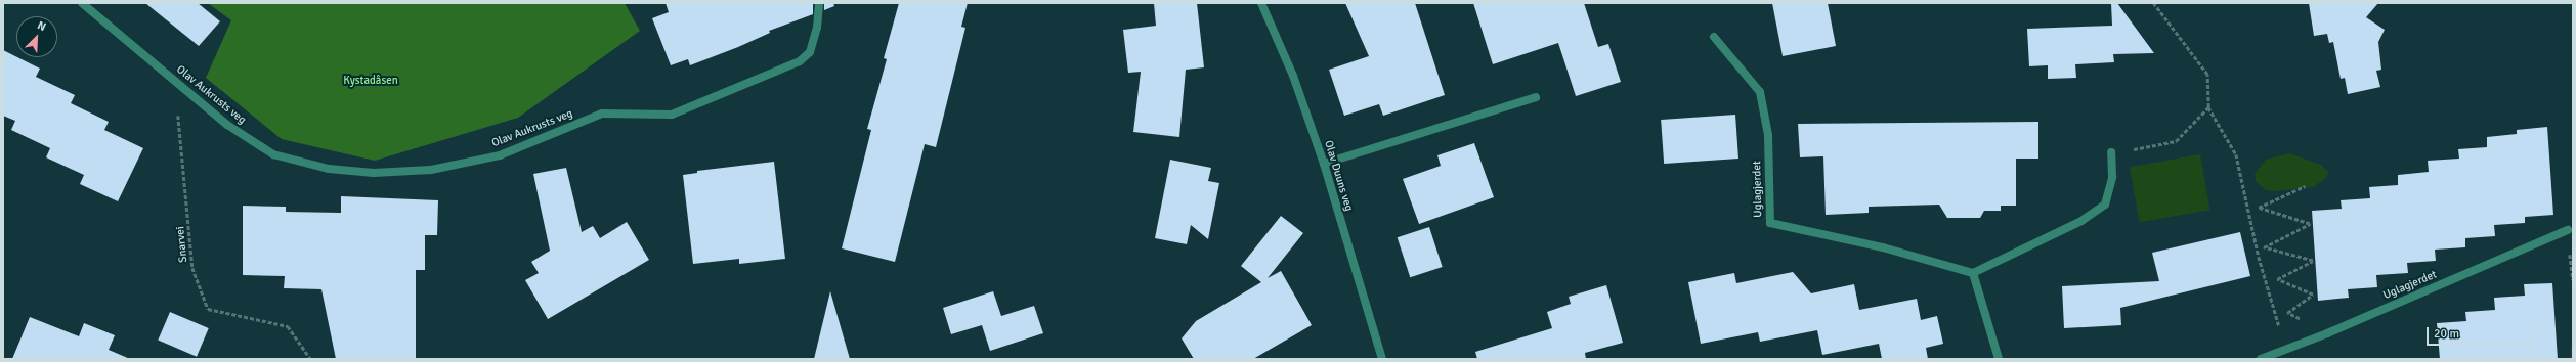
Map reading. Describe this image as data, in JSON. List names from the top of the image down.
{
  "streets": {
    "street": ["Olav Aukrusts veg", "Olav Duuns veg", "Uglagjerdet"],
    "path": ["Snarvei"]
  },
  "crossings": [
    ["Olav Aukrusts veg", "Snarvei"]
  ],
  "parks": ["Kystadåsen"],
  "scale_bar": "20 m",
  "north": "top right"
}
